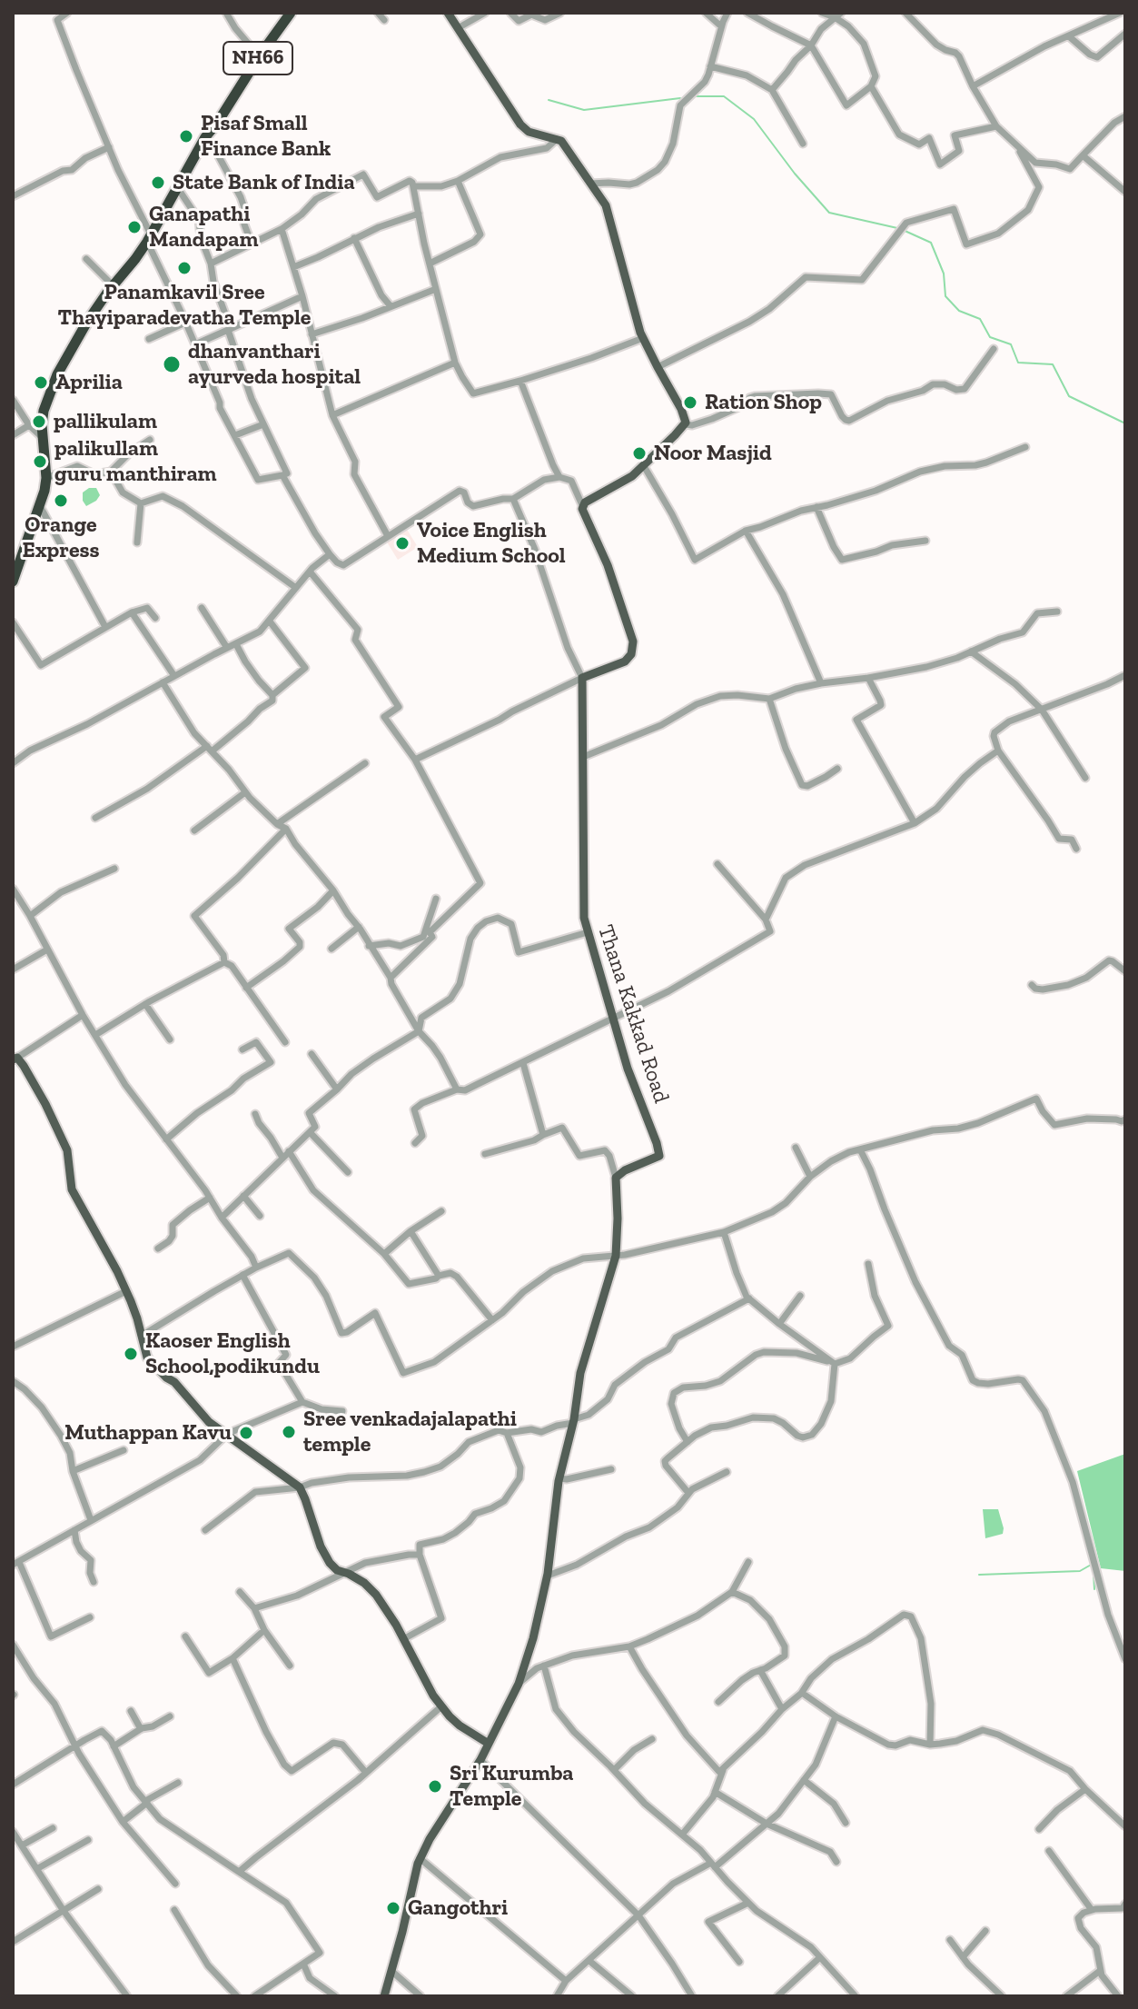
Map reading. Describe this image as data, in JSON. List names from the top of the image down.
{
  "streets": {
    "highway": ["NH66"],
    "main road": ["Thana Kakkad Road"]
  },
  "places": [
    "Pisaf Small Finance Bank",
    "State Bank of India",
    "Ganapathi Mandapam",
    "Panamkavil Sree Thayiparadevatha Temple",
    "dhanvanthari ayurveda hospital",
    "Aprilia",
    "Ration Shop",
    "pallikulam",
    "Noor Masjid",
    "palikullam guru manthiram",
    "Orange Express",
    "Voice English Medium School",
    "Kaoser English School,podikundu",
    "Sree venkadajalapathi temple",
    "Muthappan Kavu",
    "Sri Kurumba Temple",
    "Gangothri"
  ]
}
